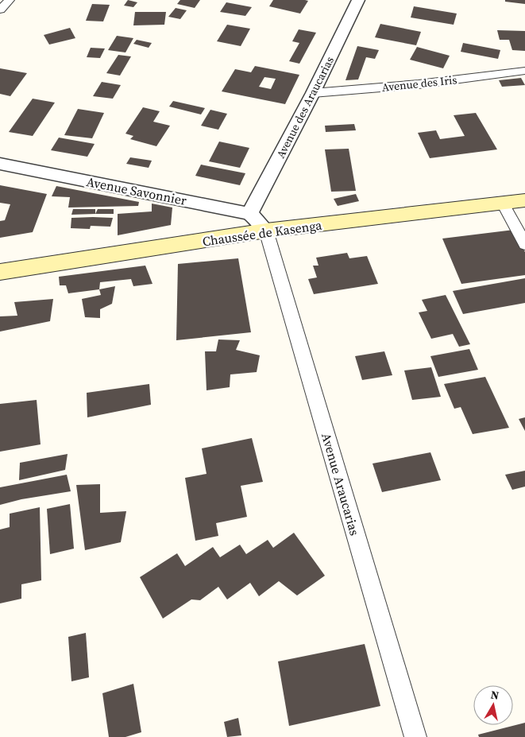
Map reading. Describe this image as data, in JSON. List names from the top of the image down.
{
  "streets": {
    "main road": ["Chaussée de Kasenga"],
    "street": [
      "Avenue des Iris",
      "Avenue des Araucarias",
      "Avenue Savonnier",
      "Avenue Araucarias"
    ]
  },
  "crossings": [
    ["Avenue des Iris", "Avenue des Araucarias"],
    ["Avenue des Araucarias", "Avenue Savonnier"],
    ["Chaussée de Kasenga", "Avenue Araucarias"]
  ],
  "north": "top"
}
